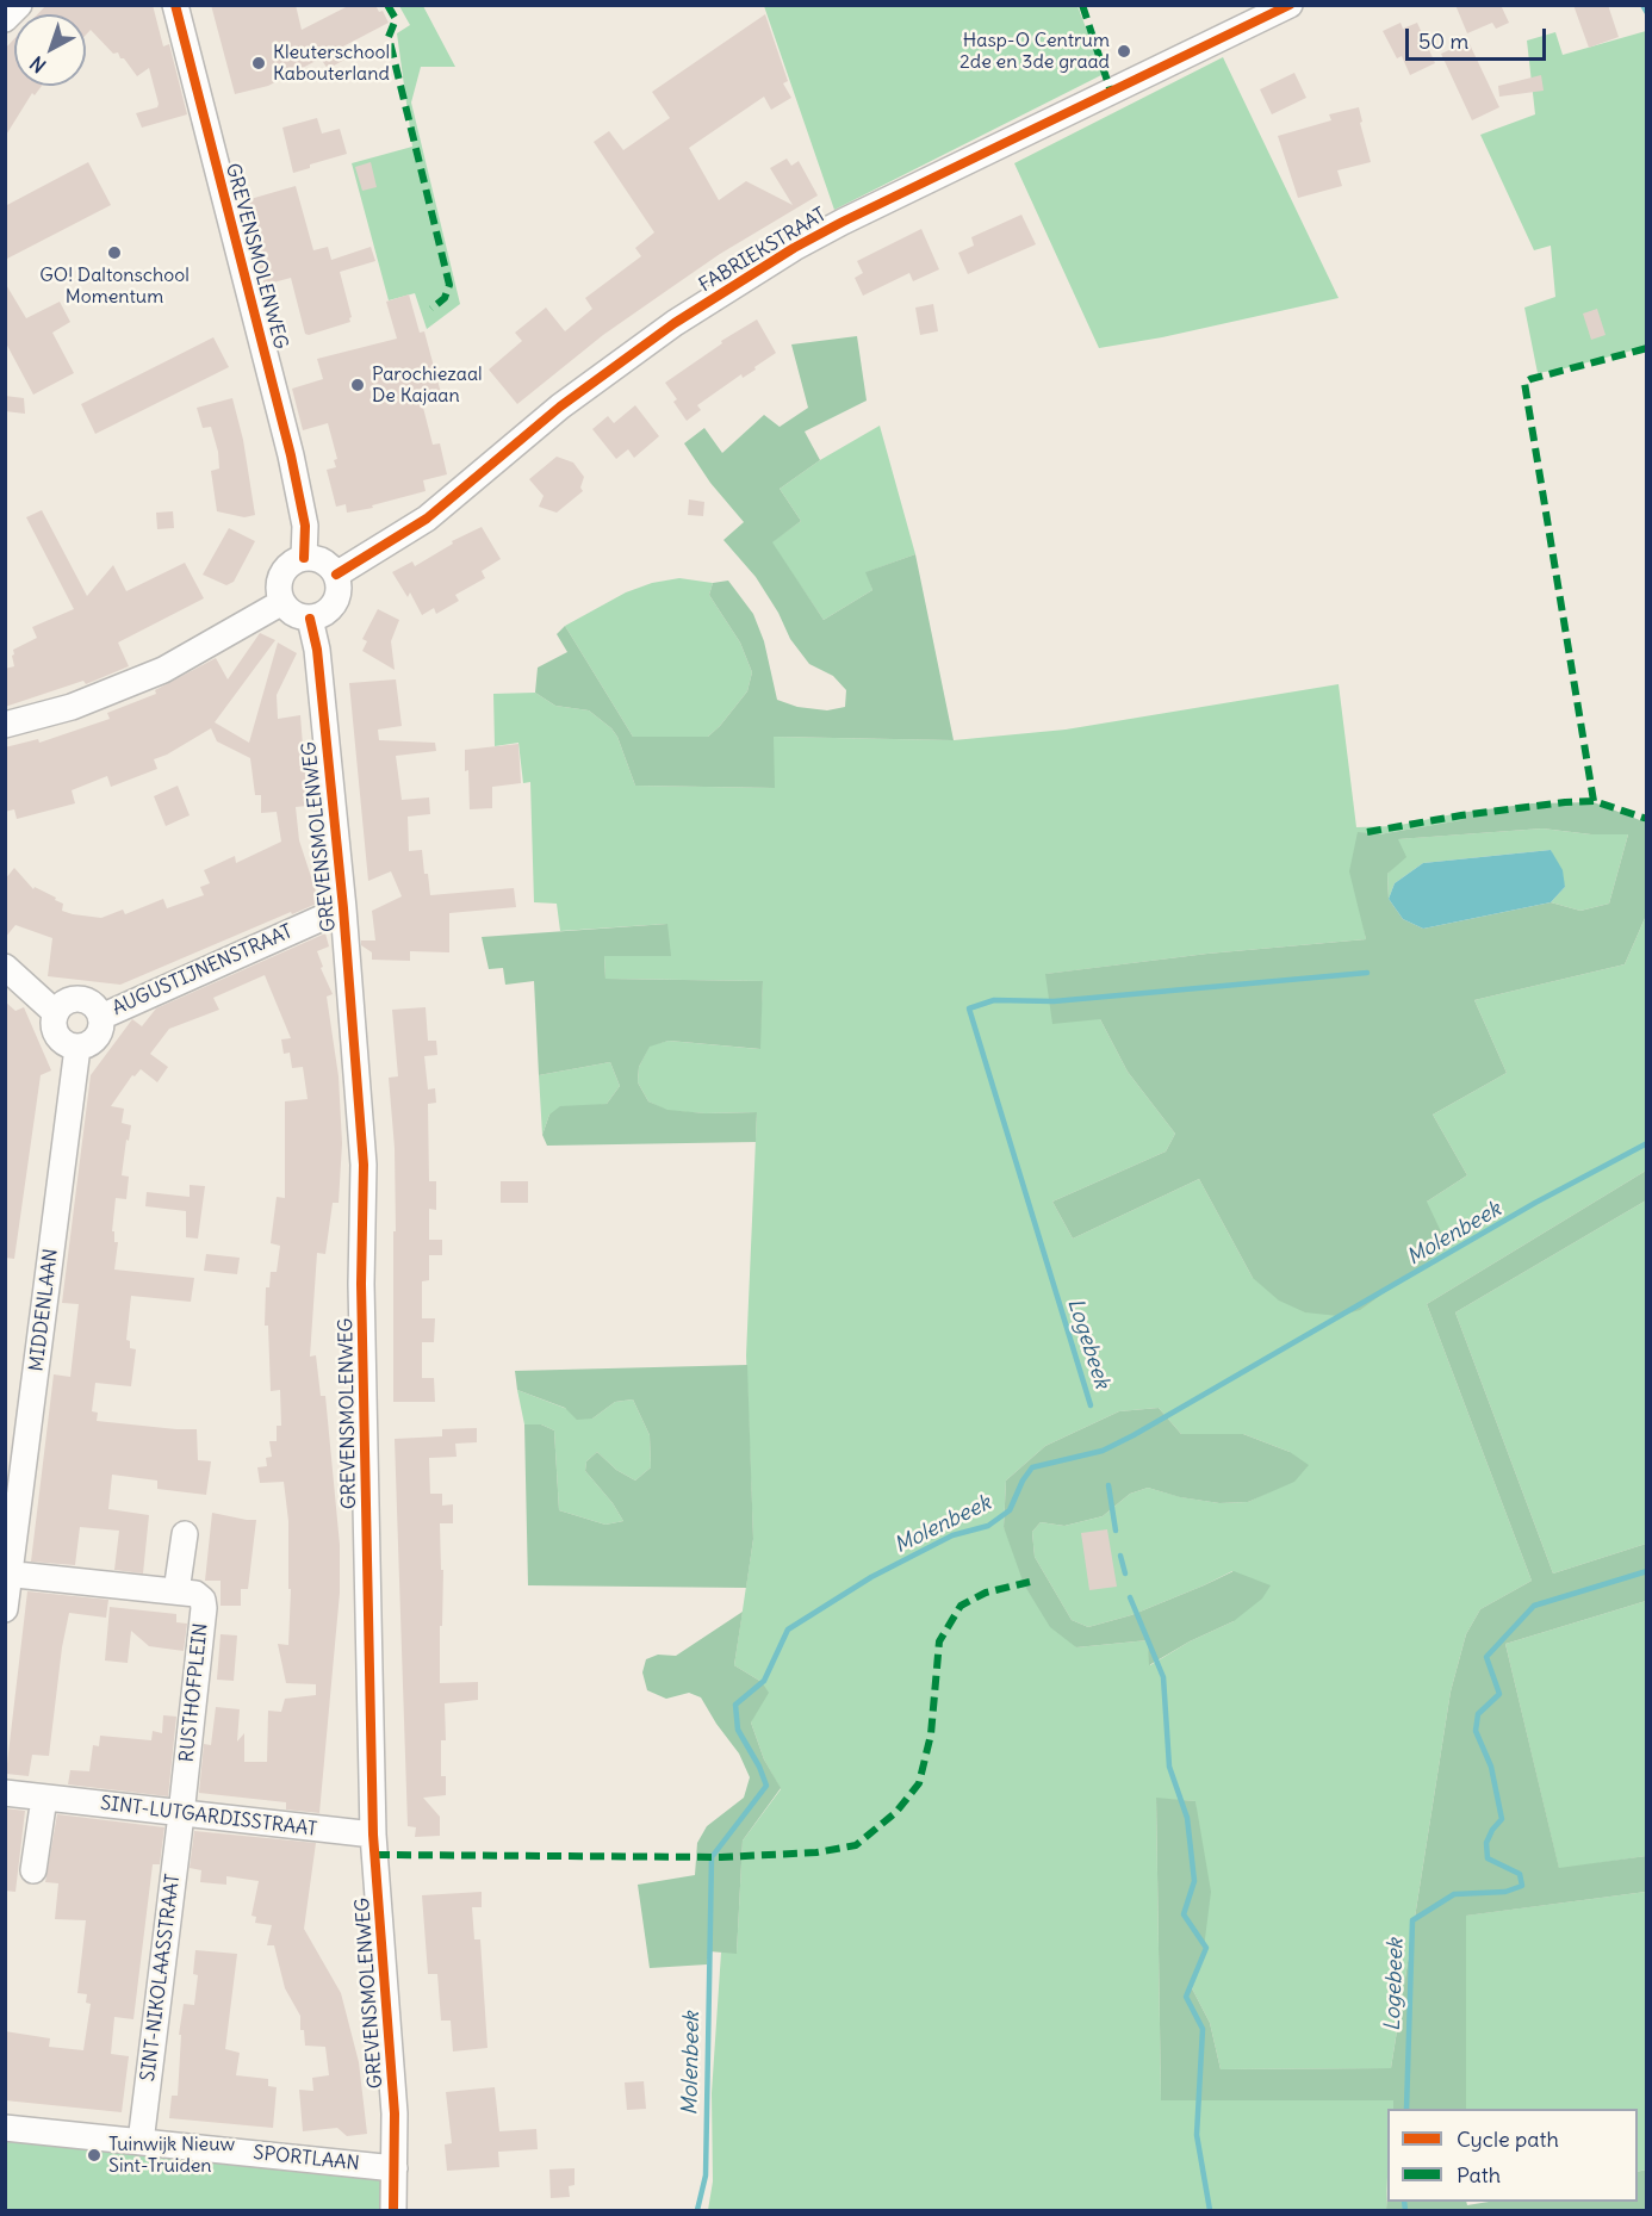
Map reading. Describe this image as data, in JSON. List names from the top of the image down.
{
  "streets": {
    "street": [
      "FABRIEKSTRAAT",
      "GREVENSMOLENWEG",
      "AUGUSTIJNENSTRAAT",
      "MIDDENLAAN",
      "RUSTHOFPLEIN",
      "SINT-LUTGARDISSTRAAT",
      "SINT-NIKOLAASSTRAAT",
      "SPORTLAAN"
    ]
  },
  "crossings": [
    ["FABRIEKSTRAAT", "GREVENSMOLENWEG"],
    ["GREVENSMOLENWEG", "AUGUSTIJNENSTRAAT"],
    ["GREVENSMOLENWEG", "SINT-LUTGARDISSTRAAT"],
    ["GREVENSMOLENWEG", "SPORTLAAN"],
    ["AUGUSTIJNENSTRAAT", "MIDDENLAAN"],
    ["MIDDENLAAN", "RUSTHOFPLEIN"],
    ["RUSTHOFPLEIN", "SINT-LUTGARDISSTRAAT"],
    ["RUSTHOFPLEIN", "SINT-NIKOLAASSTRAAT"],
    ["SINT-LUTGARDISSTRAAT", "SINT-NIKOLAASSTRAAT"],
    ["SINT-NIKOLAASSTRAAT", "SPORTLAAN"]
  ],
  "water": ["Molenbeek", "Logebeek"],
  "places": [
    "Hasp-O Centrum 2de en 3de graad",
    "Kleuterschool Kabouterland",
    "GO! Daltonschool Momentum",
    "Parochiezaal De Kajaan",
    "Tuinwijk Nieuw Sint-Truiden"
  ],
  "legend": ["Cycle path", "Path"],
  "scale_bar": "50 m",
  "north": "bottom left"
}
